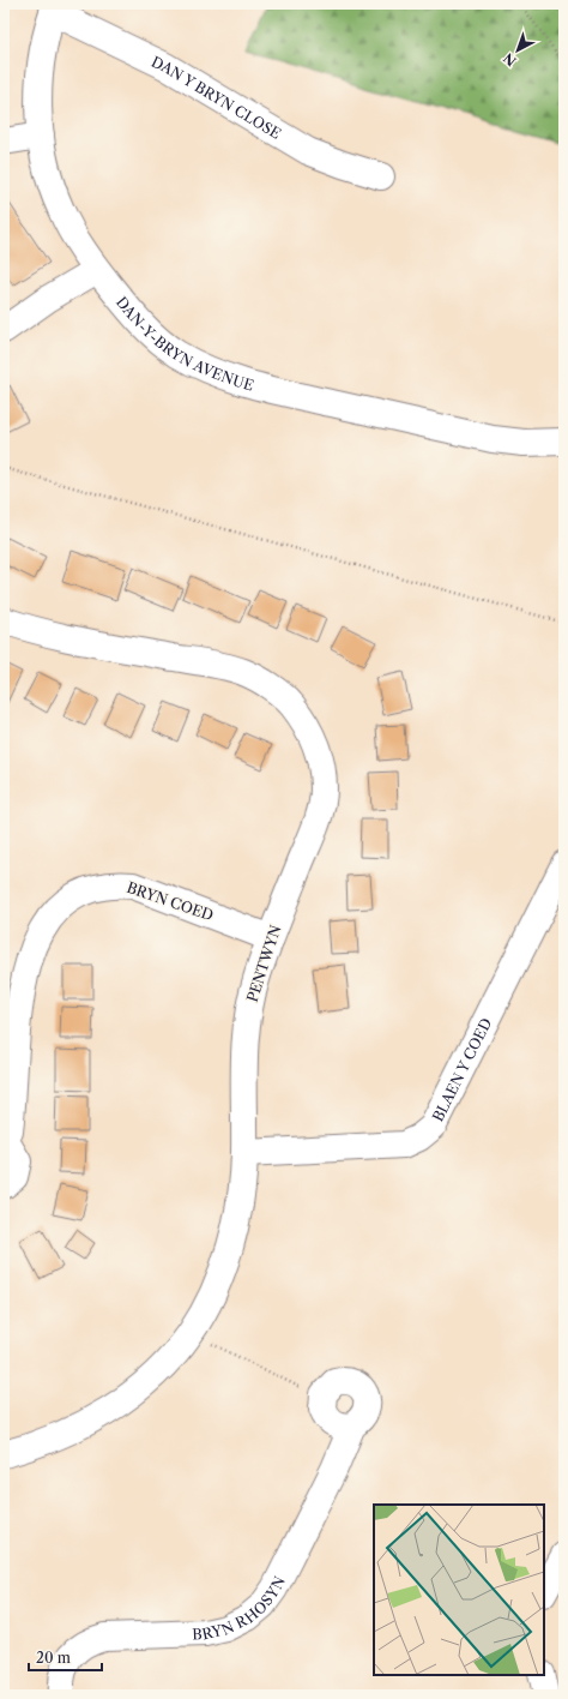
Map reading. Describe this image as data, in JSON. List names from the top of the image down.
{
  "streets": {
    "street": [
      "DAN Y BRYN CLOSE",
      "DAN-Y-BRYN AVENUE",
      "BRYN COED",
      "PENTWYN",
      "BLAEN Y COED",
      "BRYN RHOSYN"
    ]
  },
  "crossings": [
    ["DAN Y BRYN CLOSE", "DAN-Y-BRYN AVENUE"],
    ["BRYN COED", "PENTWYN"],
    ["PENTWYN", "BLAEN Y COED"]
  ],
  "scale_bar": "20 m",
  "north": "bottom left"
}
